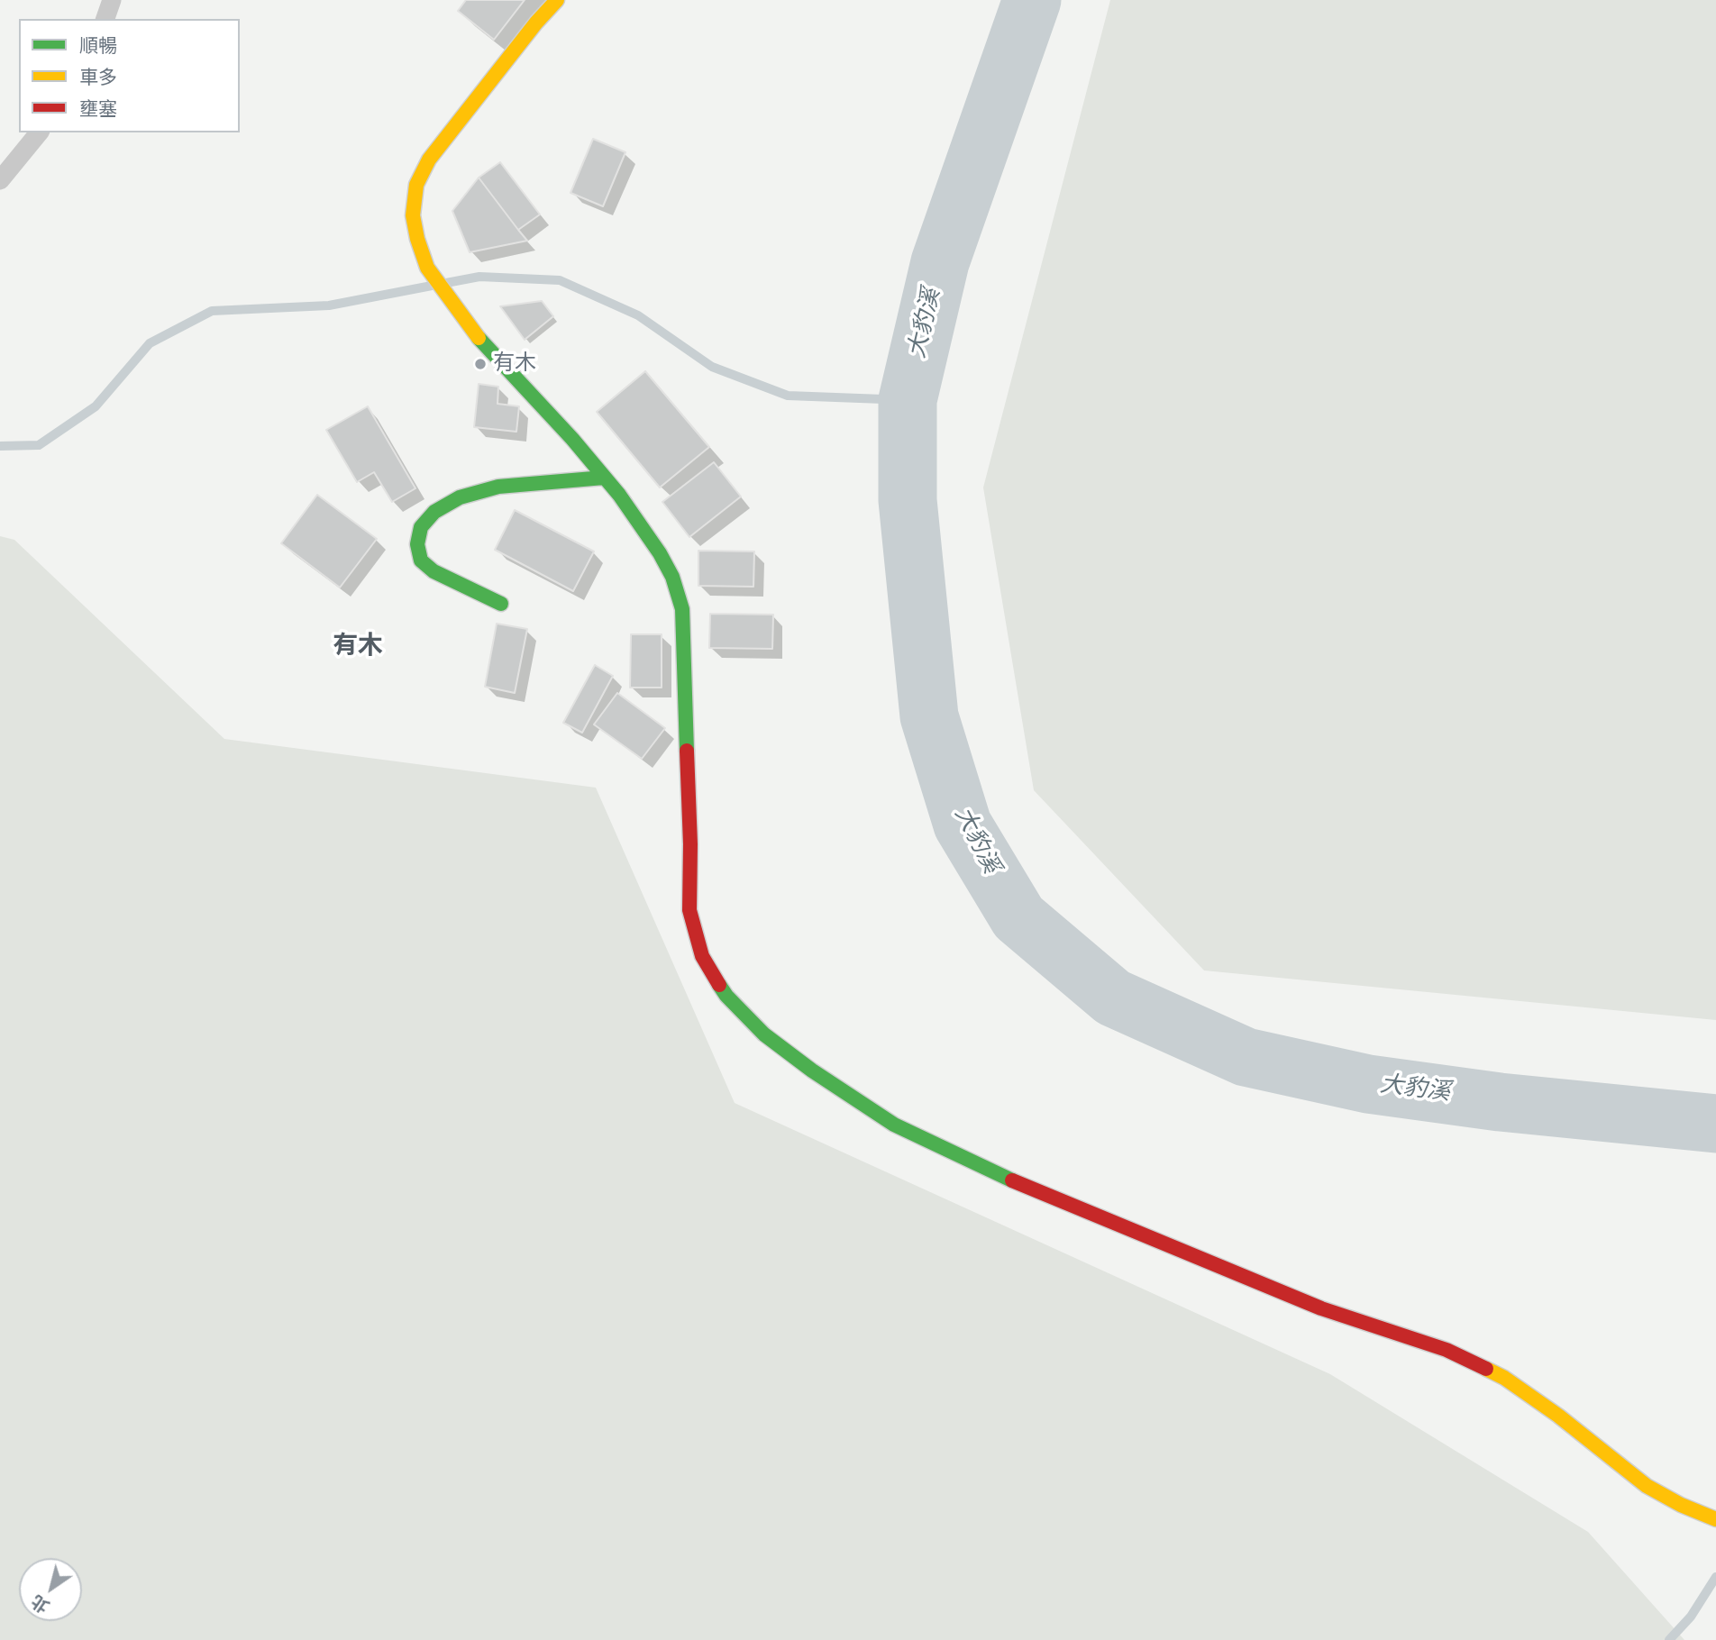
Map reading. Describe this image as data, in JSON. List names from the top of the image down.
{
  "districts": ["有木"],
  "water": ["大豹溪"],
  "places": ["有木"],
  "legend": ["順暢", "車多", "壅塞"],
  "north": "bottom left"
}
